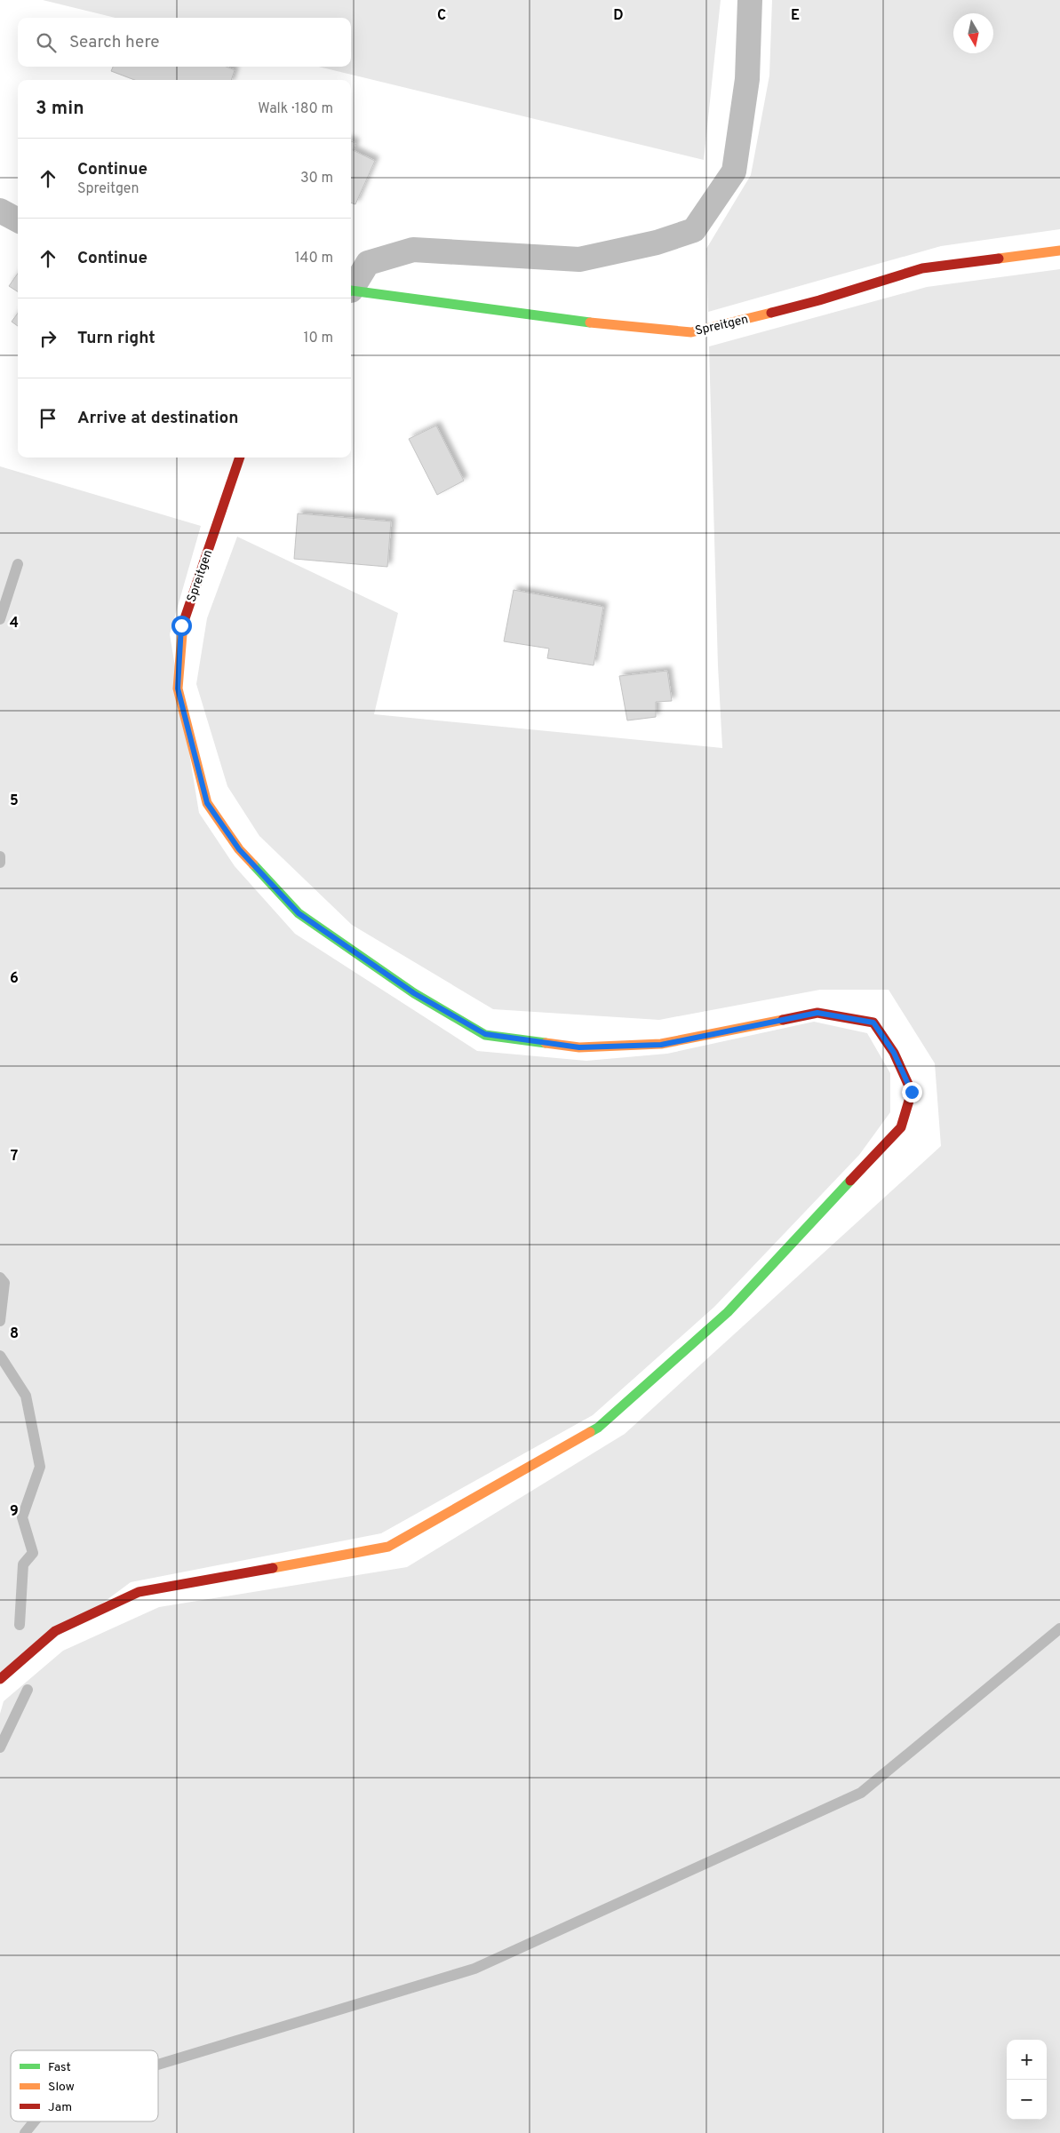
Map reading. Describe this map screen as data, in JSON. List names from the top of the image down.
{
  "streets": {
    "street": ["Spreitgen"]
  },
  "legend": ["Fast", "Slow", "Jam"],
  "north": "bottom",
  "page": {
    "search": "Search here",
    "heading": ["3 min", "Walk · 180 m"],
    "list": [
      ["Continue", "Spreitgen", "30 m"],
      ["Continue", "140 m"],
      ["Turn right", "10 m"],
      "Arrive at destination"
    ],
    "map_buttons": ["+", "−"]
  },
  "grid": {
    "columns": ["C", "D", "E"],
    "rows": [
      "4",
      "5",
      "6",
      "7",
      "8",
      "9"
    ]
  }
}
